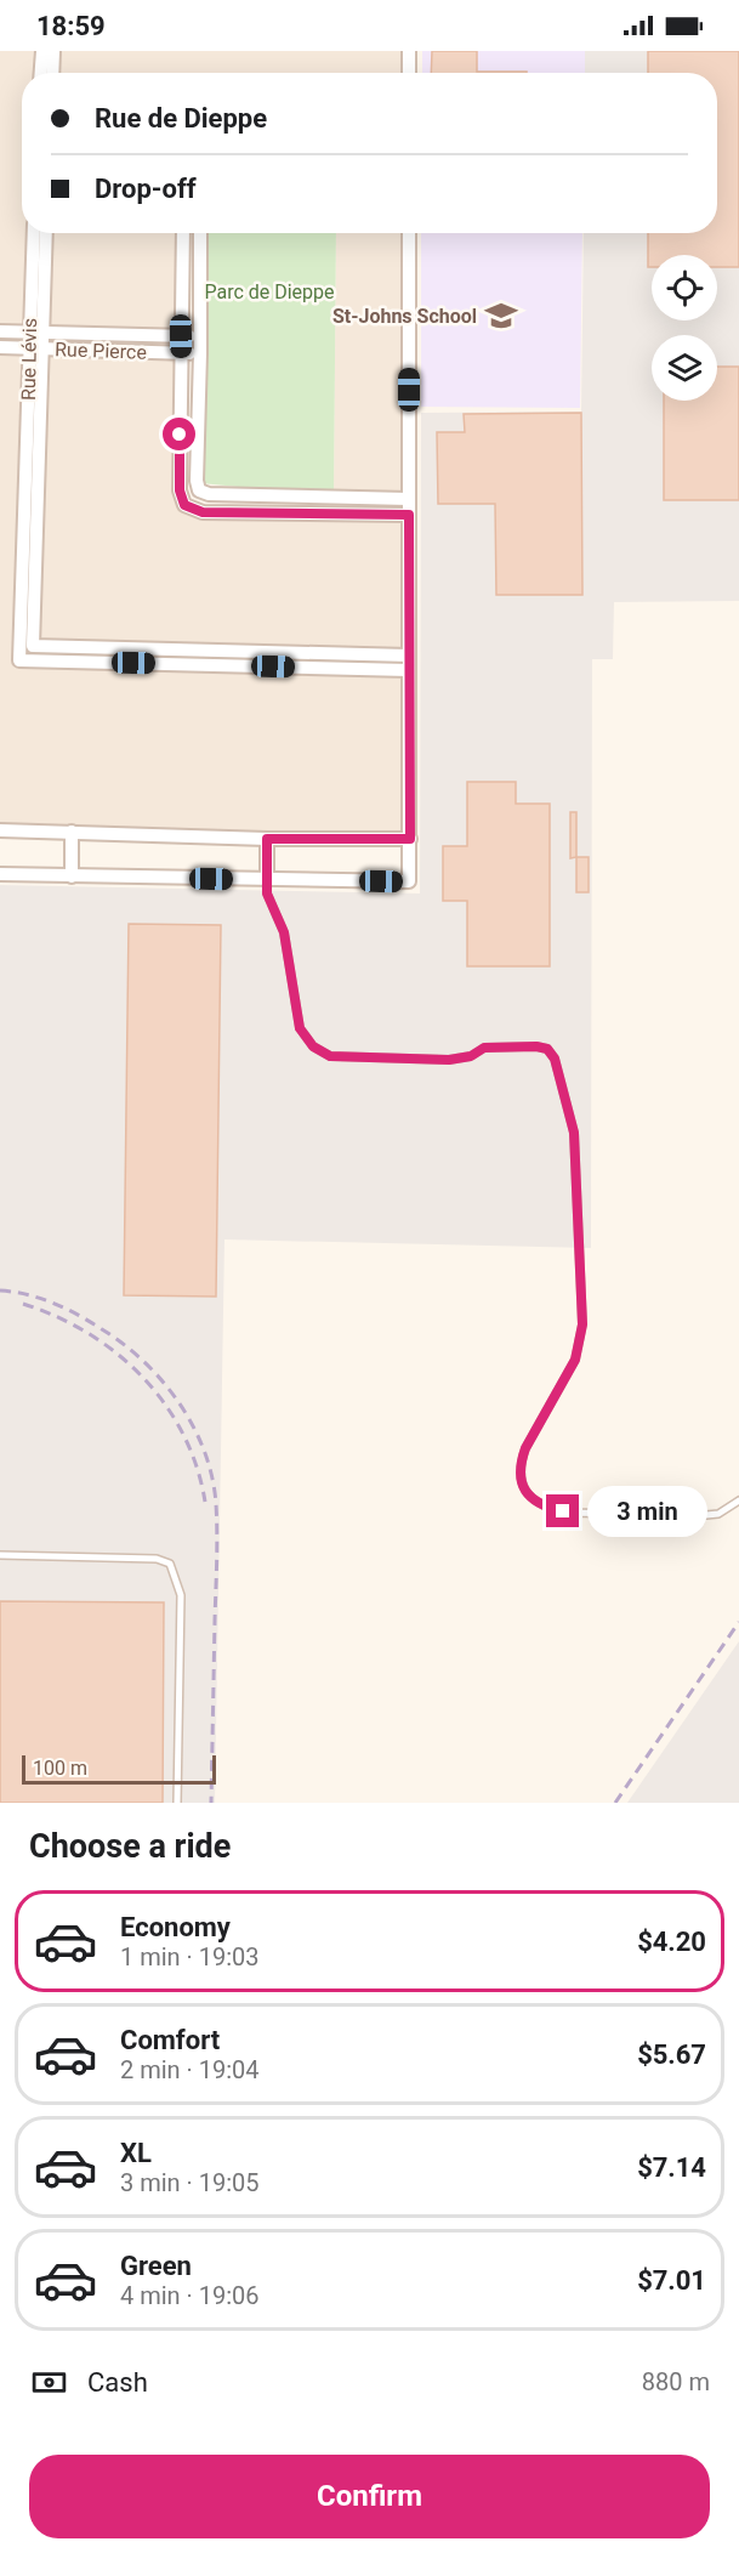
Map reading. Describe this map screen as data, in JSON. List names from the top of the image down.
{
  "streets": {
    "street": ["Rue Pierce", "Rue Lévis"]
  },
  "crossings": [
    ["Rue Pierce", "Rue Lévis"]
  ],
  "parks": ["Parc de Dieppe"],
  "places": {
    "school or university": ["St-Johns School"]
  },
  "scale_bar": "100 m",
  "page": {
    "status": "18:59",
    "banner": ["Rue de Dieppe", "Drop-off"],
    "bubble": "3 min",
    "scale": "100 m",
    "heading": "Choose a ride",
    "list": [
      {
        "name": "Economy",
        "note": "1 min · 19:03",
        "value": "$4.20"
      },
      {
        "name": "Comfort",
        "note": "2 min · 19:04",
        "value": "$5.67"
      },
      {
        "name": "XL",
        "note": "3 min · 19:05",
        "value": "$7.14"
      },
      {
        "name": "Green",
        "note": "4 min · 19:06",
        "value": "$7.01"
      }
    ],
    "pay": ["Cash", "880 m"],
    "buttons": "Confirm"
  }
}
